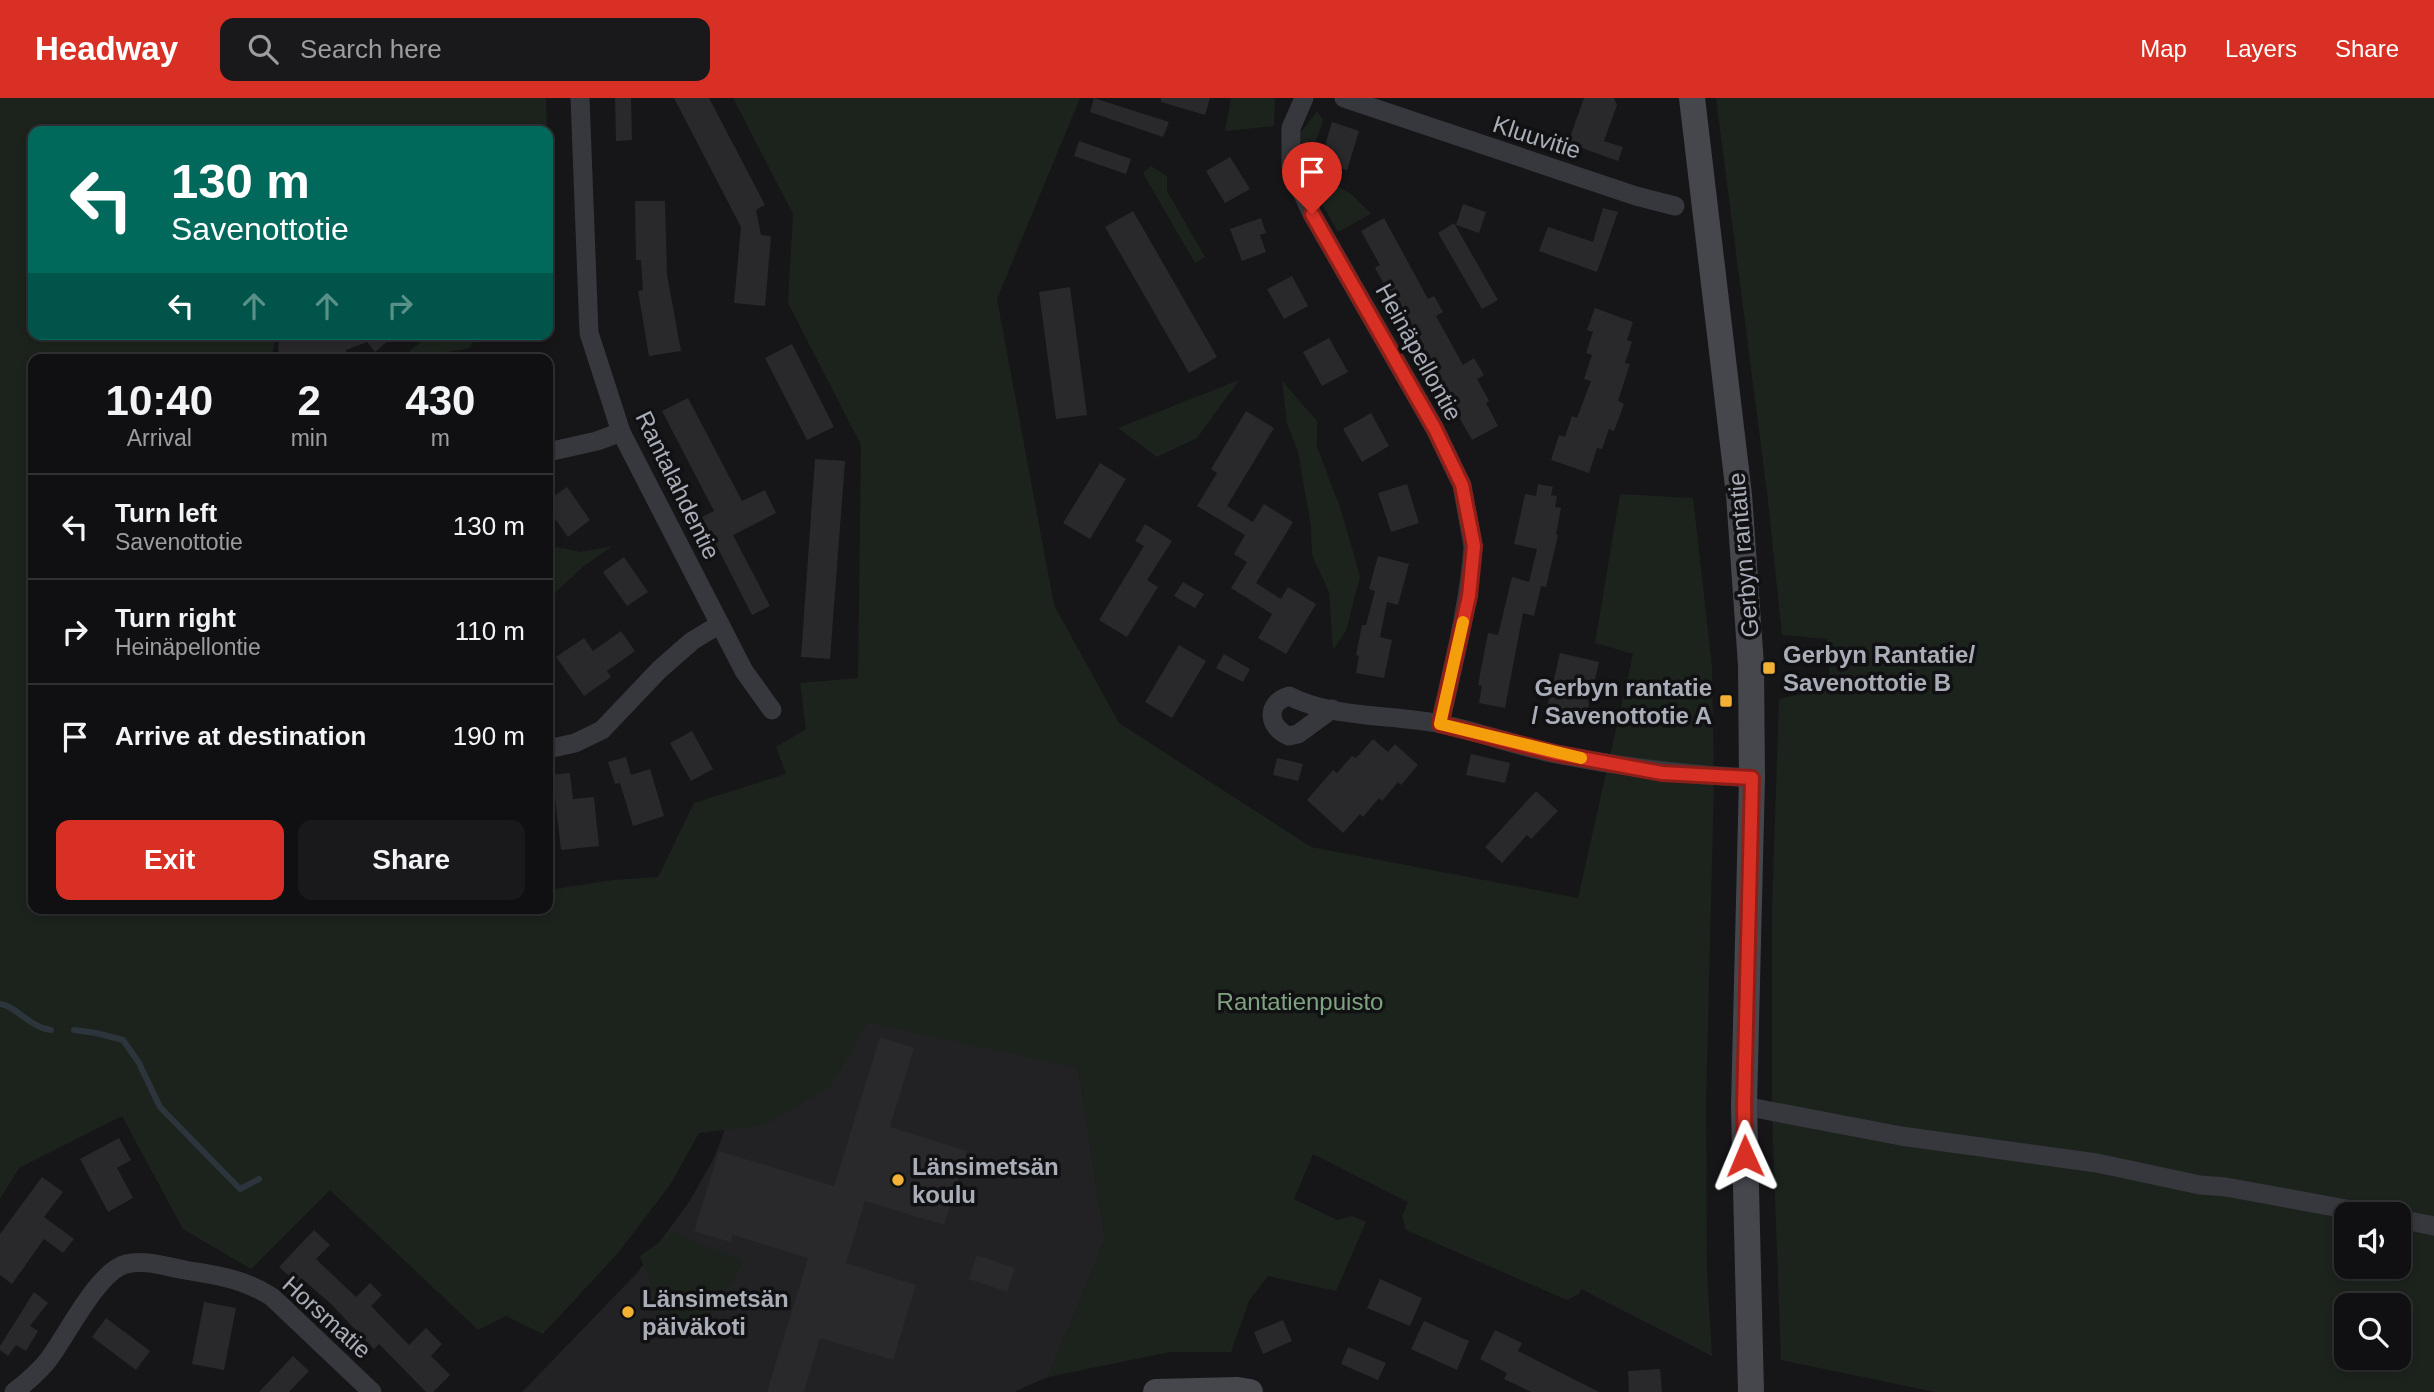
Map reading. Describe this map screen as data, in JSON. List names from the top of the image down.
{
  "streets": {
    "main road": ["Gerbyn rantatie"],
    "street": [
      "Kluuvitie",
      "Heinäpellontie",
      "Rantalahdentie",
      "Horsmatie"
    ]
  },
  "parks": ["Rantatienpuisto"],
  "places": {
    "transit": ["Gerbyn Rantatie/ Savenottotie B", "Gerbyn rantatie / Savenottotie A"],
    "other": ["Länsimetsän koulu", "Länsimetsän päiväkoti"]
  },
  "page": {
    "header": "Headway",
    "search": "Search here",
    "nav": ["Map", "Layers", "Share"],
    "turn": ["130 m", "Savenottotie"],
    "eta": [
      "10:40",
      "Arrival",
      "2",
      "min",
      "430",
      "m"
    ],
    "list": [
      {
        "name": "Turn left",
        "note": "Savenottotie",
        "value": "130 m"
      },
      {
        "name": "Turn right",
        "note": "Heinäpellontie",
        "value": "110 m"
      },
      {
        "name": "Arrive at destination",
        "value": "190 m"
      }
    ],
    "buttons": ["Exit", "Share"]
  }
}
